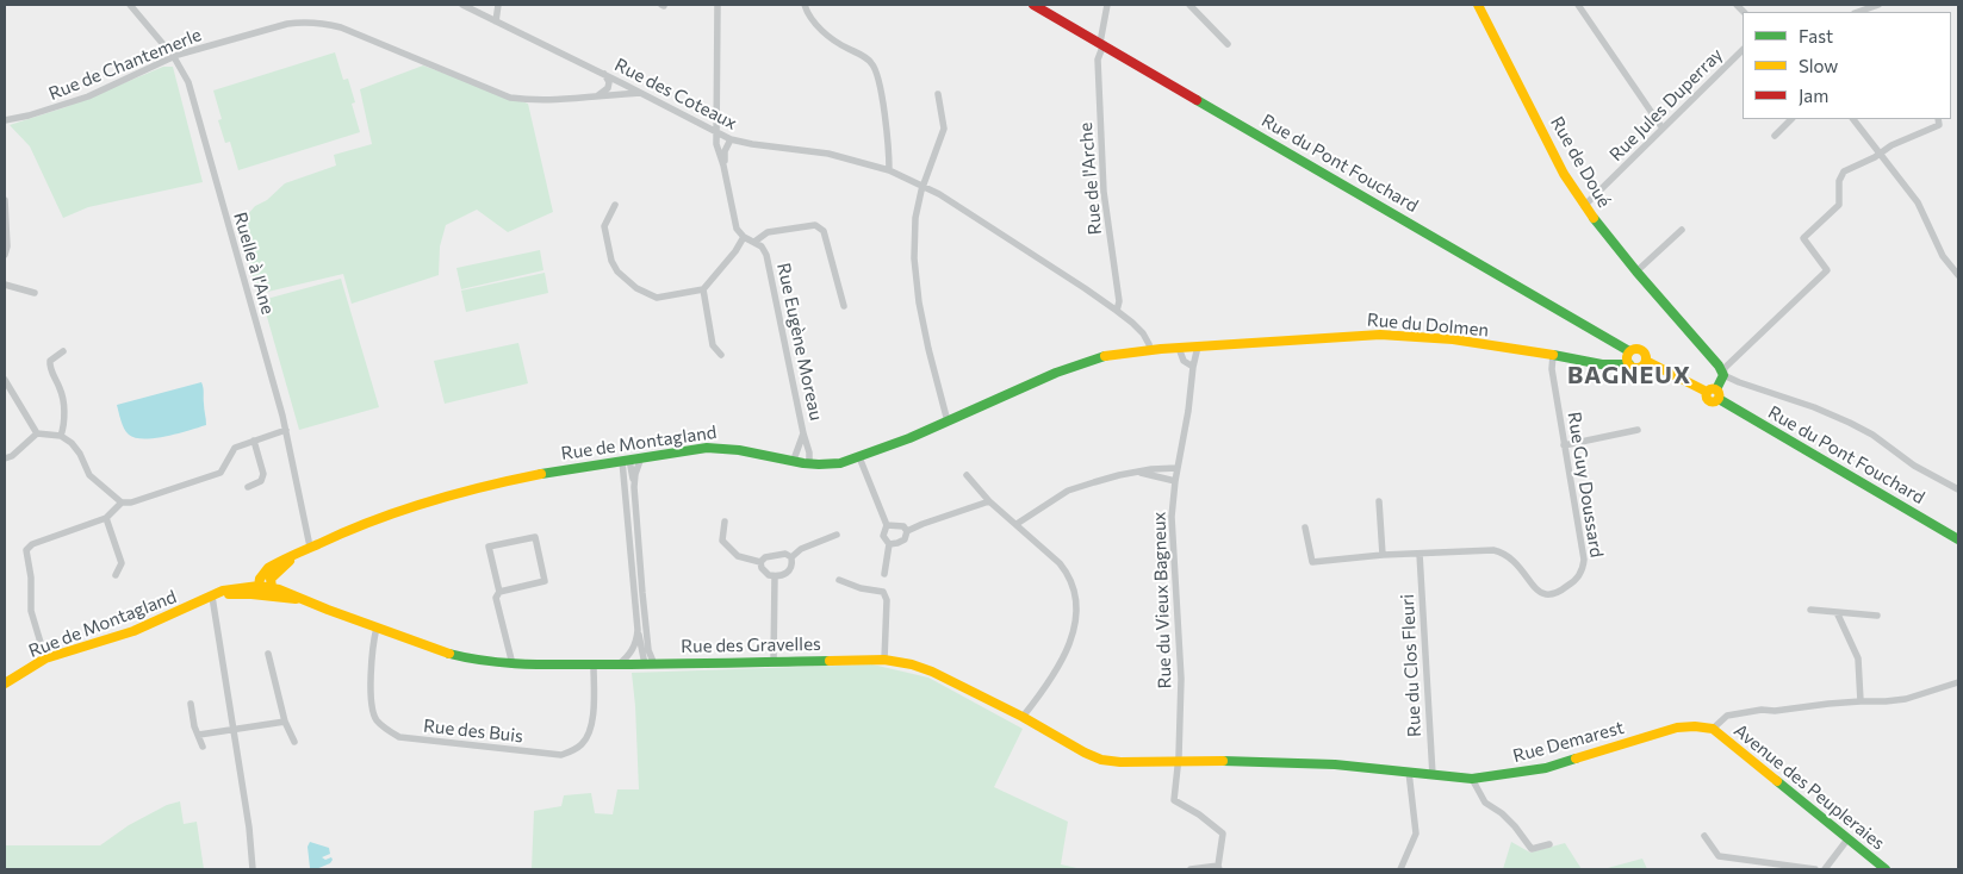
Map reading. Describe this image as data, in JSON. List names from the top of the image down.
{
  "streets": {
    "street": [
      "Rue de Chantemerle",
      "Rue des Coteaux",
      "Rue Jules Duperray",
      "Rue de Doué",
      "Rue du Pont Fouchard",
      "Rue de l'Arche",
      "Ruelle à l'Ane",
      "Rue du Dolmen",
      "Rue Eugène Moreau",
      "Rue de Montagland",
      "Rue Guy Doussard",
      "Rue du Vieux Bagneux",
      "Rue des Gravelles",
      "Rue du Clos Fleuri",
      "Rue des Buis",
      "Rue Demarest",
      "Avenue des Peupleraies"
    ]
  },
  "crossings": [
    ["Rue de Chantemerle", "Rue des Coteaux"],
    ["Rue de Chantemerle", "Ruelle à l'Ane"],
    ["Rue des Coteaux", "Rue de l'Arche"],
    ["Rue des Coteaux", "Rue du Dolmen"],
    ["Rue des Coteaux", "Rue de Montagland"],
    ["Rue Jules Duperray", "Rue de Doué"],
    ["Rue du Pont Fouchard", "Rue de l'Arche"],
    ["Rue du Pont Fouchard", "Rue du Dolmen"],
    ["Ruelle à l'Ane", "Rue de Montagland"],
    ["Rue du Dolmen", "Rue de Montagland"],
    ["Rue du Dolmen", "Rue Guy Doussard"],
    ["Rue du Dolmen", "Rue du Vieux Bagneux"],
    ["Rue Eugène Moreau", "Rue de Montagland"],
    ["Rue de Montagland", "Rue des Gravelles"],
    ["Rue Guy Doussard", "Rue du Clos Fleuri"],
    ["Rue du Vieux Bagneux", "Rue des Gravelles"],
    ["Rue du Vieux Bagneux", "Rue Demarest"],
    ["Rue des Gravelles", "Rue des Buis"],
    ["Rue des Gravelles", "Rue Demarest"],
    ["Rue du Clos Fleuri", "Rue Demarest"],
    ["Rue Demarest", "Avenue des Peupleraies"]
  ],
  "districts": ["BAGNEUX"],
  "legend": ["Fast", "Slow", "Jam"]
}
